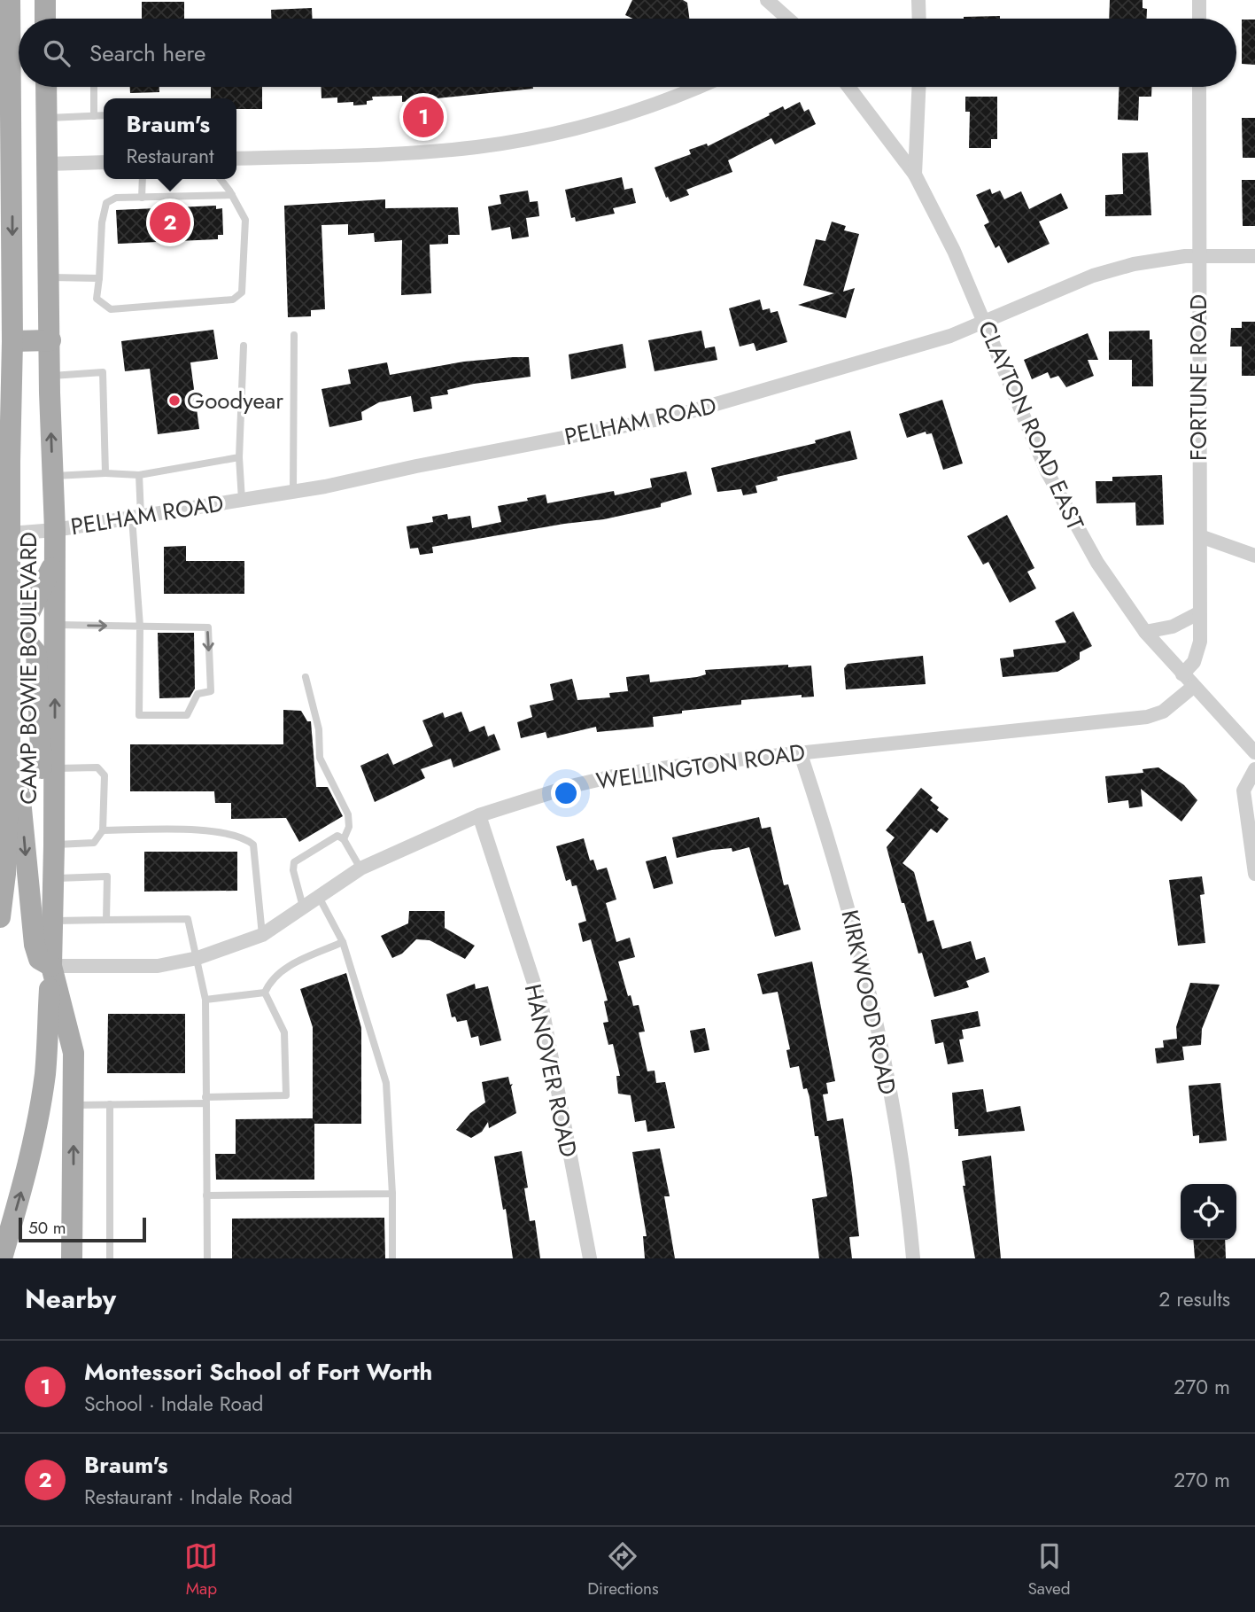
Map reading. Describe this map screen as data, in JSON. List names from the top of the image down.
{
  "streets": {
    "main road": ["CAMP BOWIE BOULEVARD"],
    "street": [
      "FORTUNE ROAD",
      "PELHAM ROAD",
      "CLAYTON ROAD EAST",
      "WELLINGTON ROAD",
      "KIRKWOOD ROAD",
      "HANOVER ROAD"
    ]
  },
  "crossings": [
    ["FORTUNE ROAD", "PELHAM ROAD"],
    ["FORTUNE ROAD", "CLAYTON ROAD EAST"],
    ["PELHAM ROAD", "CLAYTON ROAD EAST"],
    ["PELHAM ROAD", "CAMP BOWIE BOULEVARD"],
    ["CLAYTON ROAD EAST", "WELLINGTON ROAD"],
    ["CAMP BOWIE BOULEVARD", "WELLINGTON ROAD"],
    ["WELLINGTON ROAD", "KIRKWOOD ROAD"],
    ["WELLINGTON ROAD", "HANOVER ROAD"]
  ],
  "places": ["Goodyear"],
  "scale_bar": "50 m",
  "page": {
    "search": "Search here",
    "pins": ["1", "2"],
    "popup": ["Braum's", "Restaurant"],
    "scale": "50 m",
    "heading": ["Nearby", "2 results"],
    "list": [
      {
        "mark": "1",
        "name": "Montessori School of Fort Worth",
        "note": "School · Indale Road",
        "value": "270 m"
      },
      {
        "mark": "2",
        "name": "Braum's",
        "note": "Restaurant · Indale Road",
        "value": "270 m"
      }
    ],
    "nav": ["Map", "Directions", "Saved"]
  }
}
